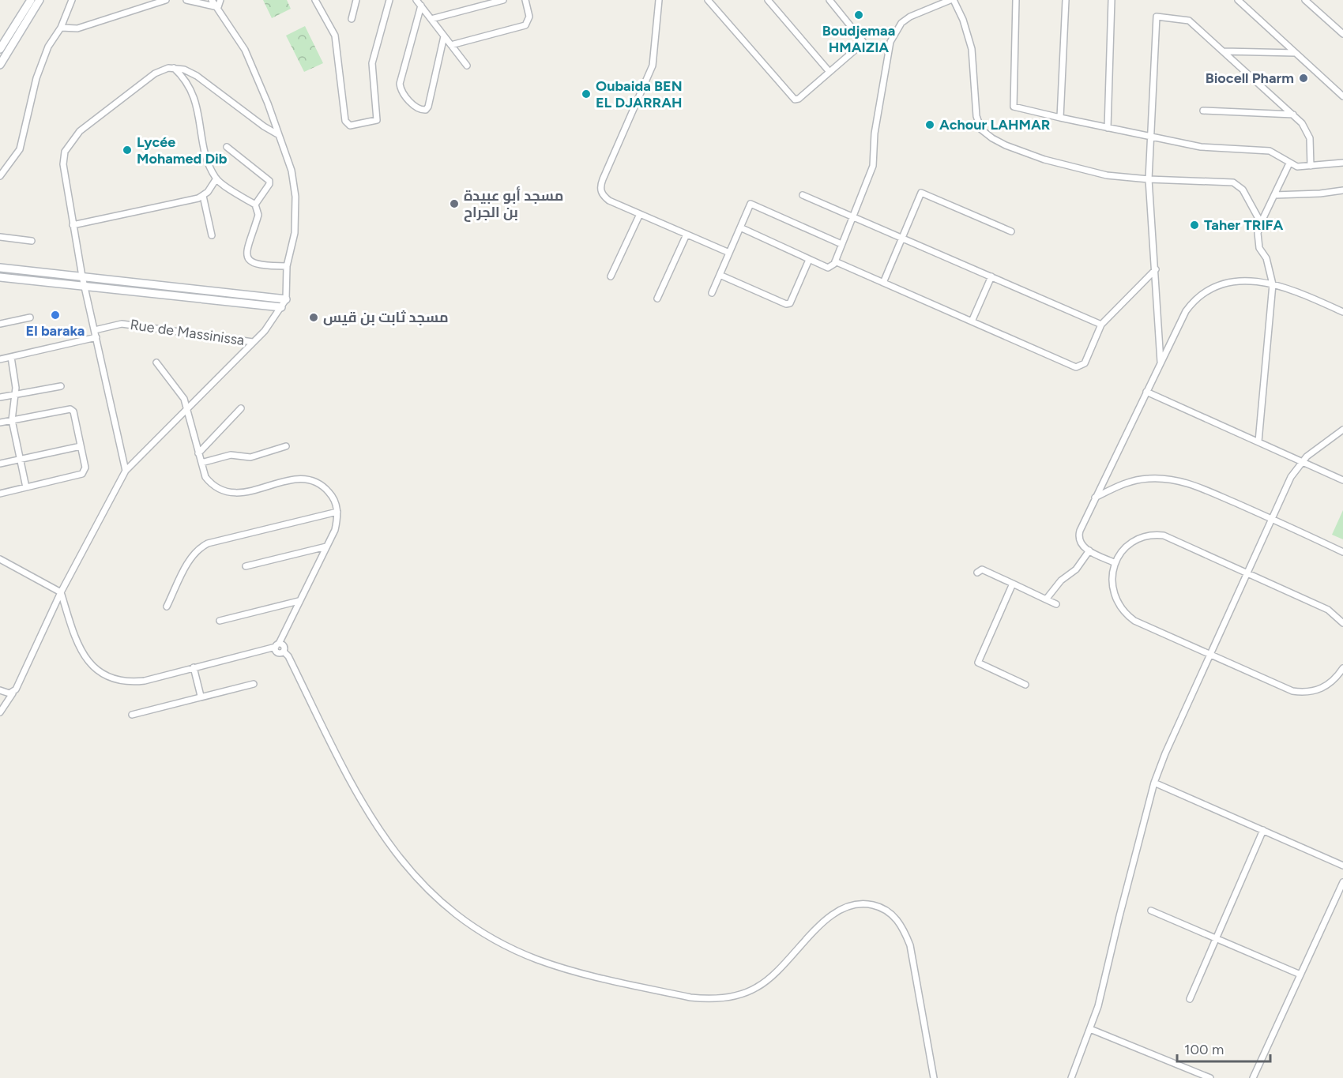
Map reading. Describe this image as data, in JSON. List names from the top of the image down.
{
  "streets": {
    "street": ["Rue de Massinissa"]
  },
  "places": [
    "Boudjemaa HMAIZIA",
    "Biocell Pharm",
    "Oubaida BEN EL DJARRAH",
    "Achour LAHMAR",
    "Lycée Mohamed Dib",
    "مسجد أبو عبيدة بن الجراح",
    "Taher TRIFA",
    "El baraka",
    "مسجد ثابت بن قيس"
  ],
  "scale_bar": "100 m"
}
